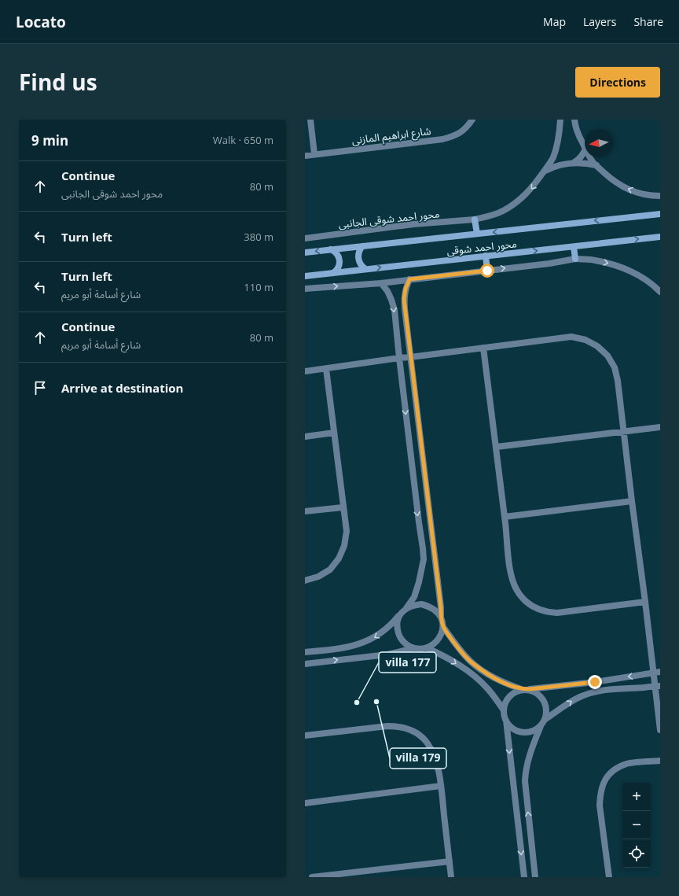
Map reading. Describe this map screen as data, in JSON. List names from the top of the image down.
{
  "streets": {
    "main road": ["محور احمد شوقى"],
    "street": ["شارع ابراهيم المازنى", "محور احمد شوقى الجانبى"]
  },
  "places": ["villa 179", "villa 177"],
  "north": "left",
  "page": {
    "header": "Locato",
    "nav": ["Map", "Layers", "Share"],
    "title": "Find us",
    "buttons": "Directions",
    "heading": ["9 min", "Walk · 650 m"],
    "list": [
      ["Continue", "محور احمد شوقى الجانبى", "80 m"],
      ["Turn left", "380 m"],
      ["Turn left", "شارع أسامة أبو مريم", "110 m"],
      ["Continue", "شارع أسامة أبو مريم", "80 m"],
      "Arrive at destination"
    ],
    "map_buttons": ["+", "−"]
  }
}
